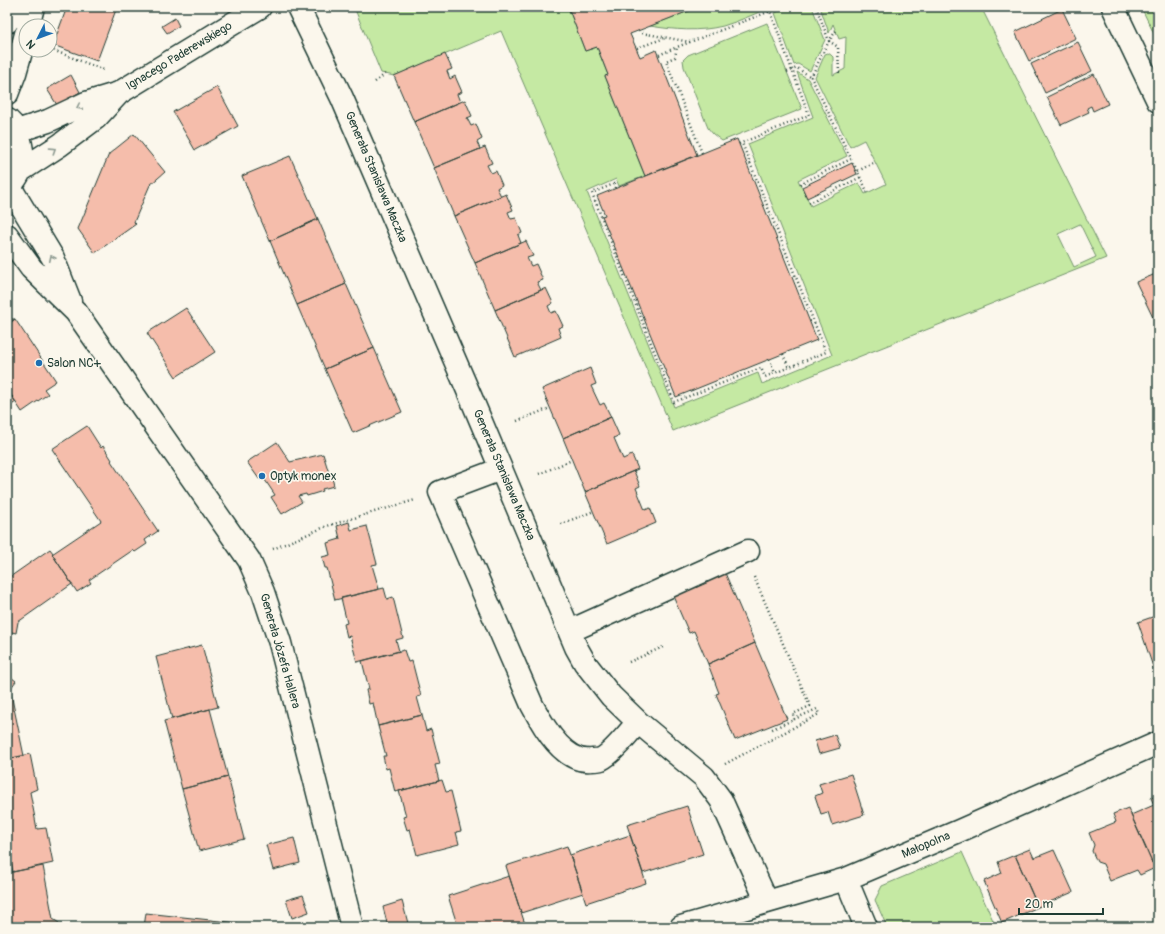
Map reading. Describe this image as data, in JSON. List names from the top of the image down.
{
  "streets": {
    "street": [
      "Ignacego Paderewskiego",
      "Generała Stanisława Maczka",
      "Generała Józefa Hallera",
      "Małopolna"
    ]
  },
  "crossings": [
    ["Ignacego Paderewskiego", "Generała Józefa Hallera"],
    ["Generała Stanisława Maczka", "Małopolna"]
  ],
  "places": ["Salon NC+", "Optyk monex"],
  "scale_bar": "20 m",
  "north": "bottom left"
}
